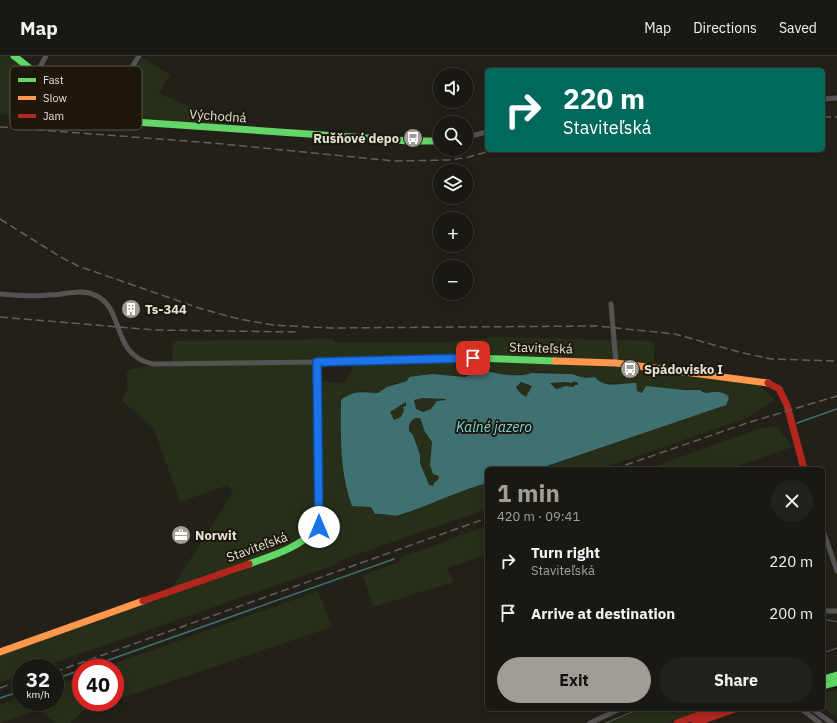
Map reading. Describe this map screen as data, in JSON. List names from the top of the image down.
{
  "streets": {
    "street": ["Východná", "Staviteľská"]
  },
  "water": ["Kalné jazero"],
  "places": {
    "bus stop": ["Rušňové depo", "Spádovisko I"],
    "building": ["Ts-344"],
    "office": ["Norwit"]
  },
  "legend": ["Fast", "Slow", "Jam"],
  "page": {
    "header": "Map",
    "nav": ["Map", "Directions", "Saved"],
    "map_buttons": ["+", "−"],
    "turn": ["220 m", "Staviteľská"],
    "heading": ["1 min", "420 m · 09:41"],
    "list": [
      {
        "name": "Turn right",
        "note": "Staviteľská",
        "value": "220 m"
      },
      {
        "name": "Arrive at destination",
        "value": "200 m"
      }
    ],
    "buttons": ["Exit", "Share"],
    "speed": "32 km/h",
    "limit": "40"
  }
}
